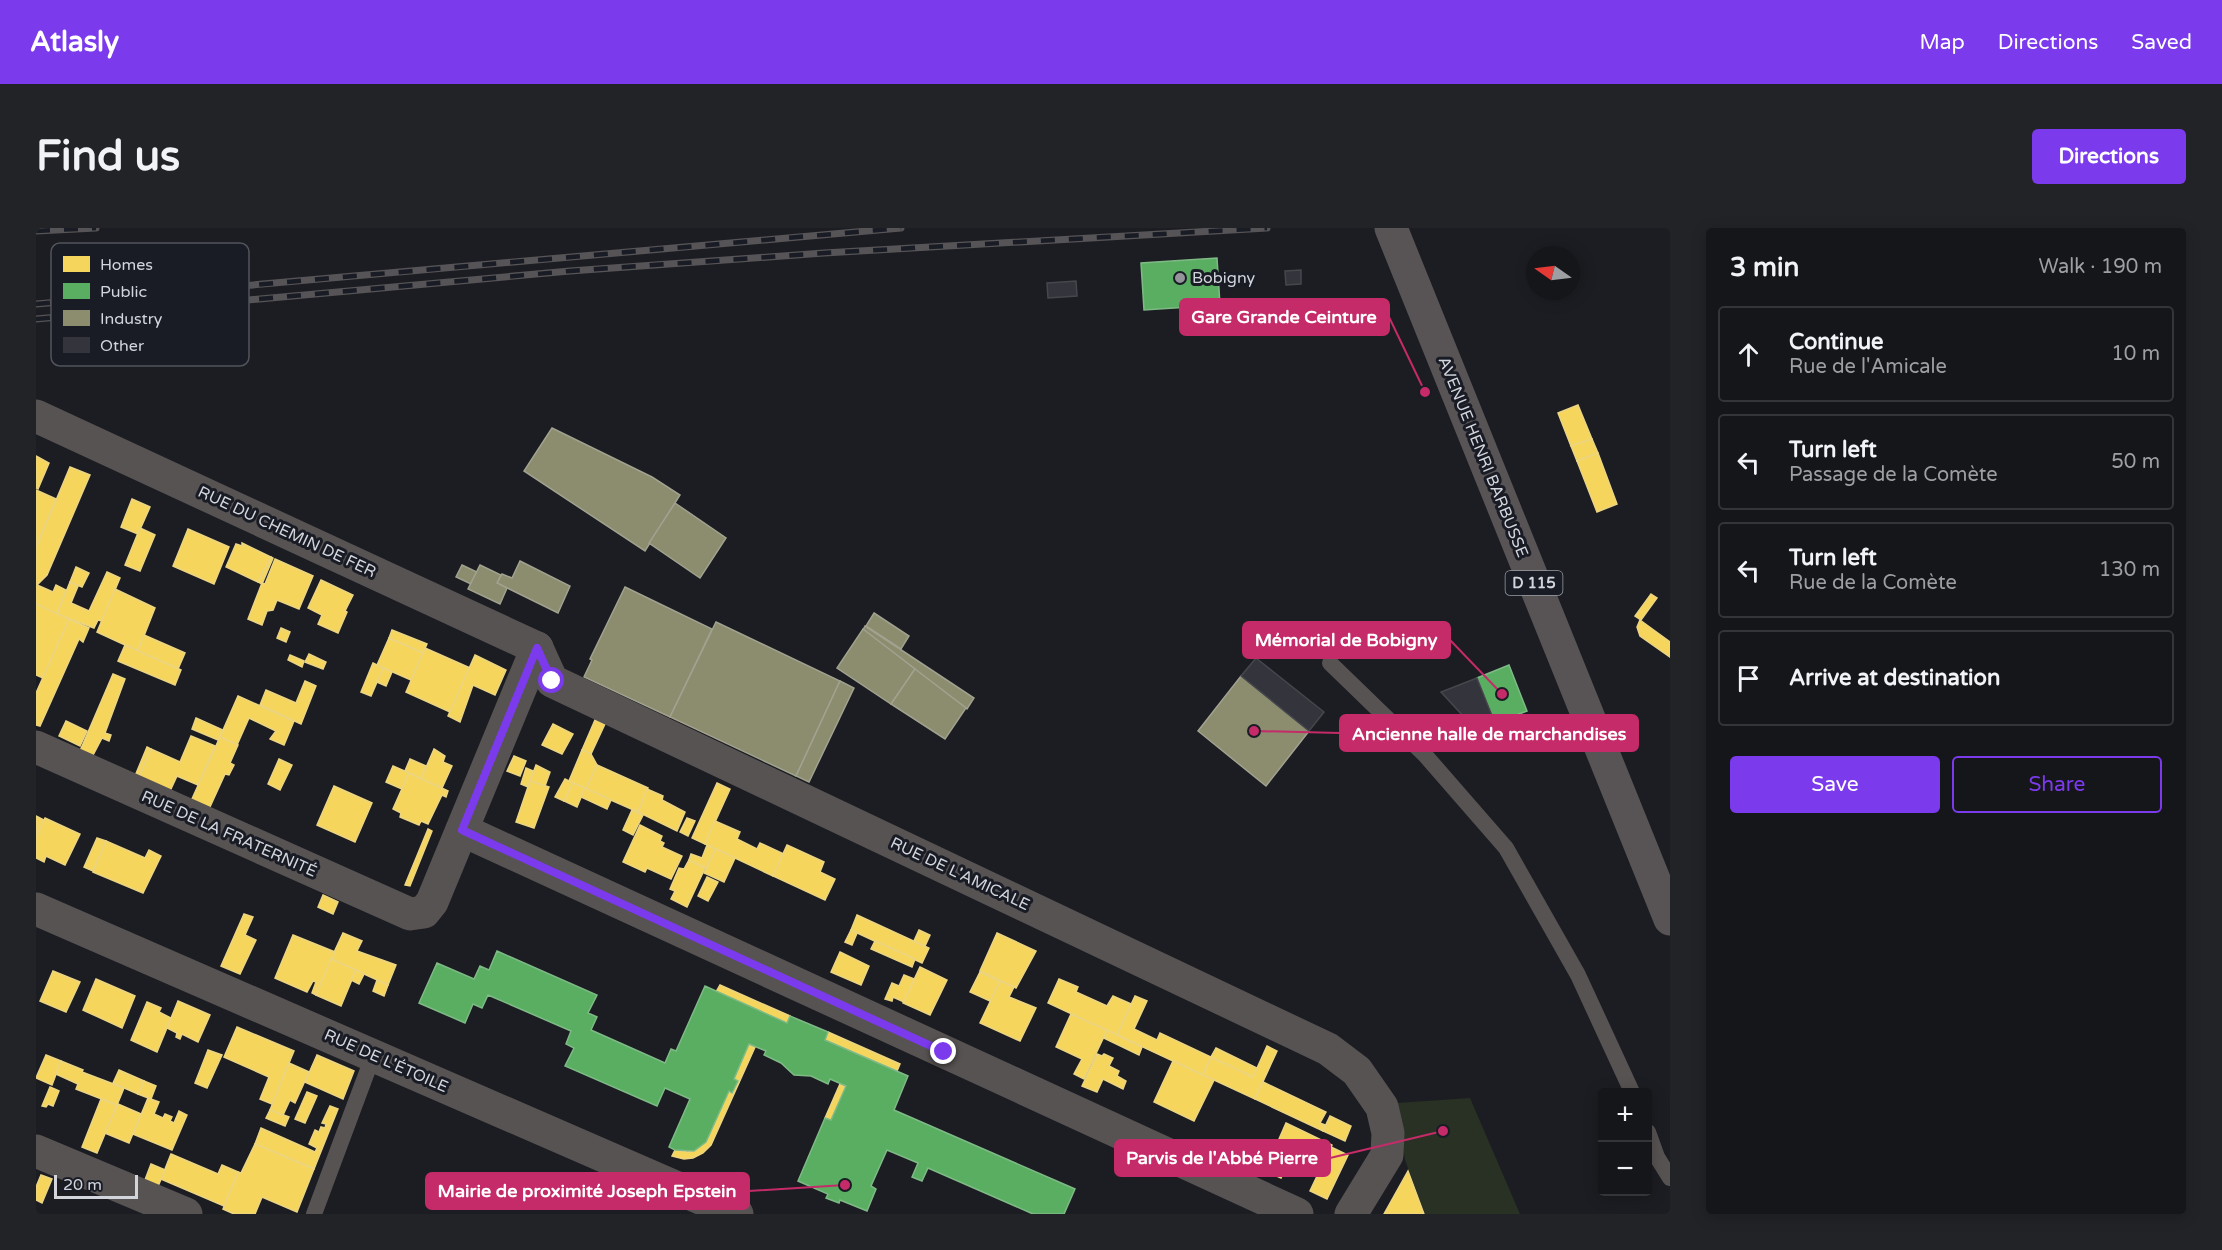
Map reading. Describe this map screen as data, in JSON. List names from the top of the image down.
{
  "streets": {
    "main road": ["AVENUE HENRI BARBUSSE", "D 115"],
    "street": [
      "RUE DU CHEMIN DE FER",
      "RUE DE LA FRATERNITÉ",
      "RUE DE L'AMICALE",
      "RUE DE L'ÉTOILE"
    ]
  },
  "crossings": [
    ["RUE DU CHEMIN DE FER", "RUE DE L'AMICALE"]
  ],
  "places": [
    "Bobigny",
    "Gare Grande Ceinture",
    "Mémorial de Bobigny",
    "Ancienne halle de marchandises",
    "Parvis de l'Abbé Pierre",
    "Mairie de proximité Joseph Epstein"
  ],
  "legend": [
    "Homes",
    "Public",
    "Industry",
    "Other"
  ],
  "scale_bar": "20 m",
  "north": "left",
  "page": {
    "header": "Atlasly",
    "nav": ["Map", "Directions", "Saved"],
    "buttons": [
      "Directions",
      ["Save", "Share"]
    ],
    "title": "Find us",
    "heading": ["3 min", "Walk · 190 m"],
    "list": [
      ["Continue", "Rue de l'Amicale", "10 m"],
      ["Turn left", "Passage de la Comète", "50 m"],
      ["Turn left", "Rue de la Comète", "130 m"],
      "Arrive at destination"
    ],
    "map_buttons": ["+", "−"],
    "scale": "20 m"
  }
}
